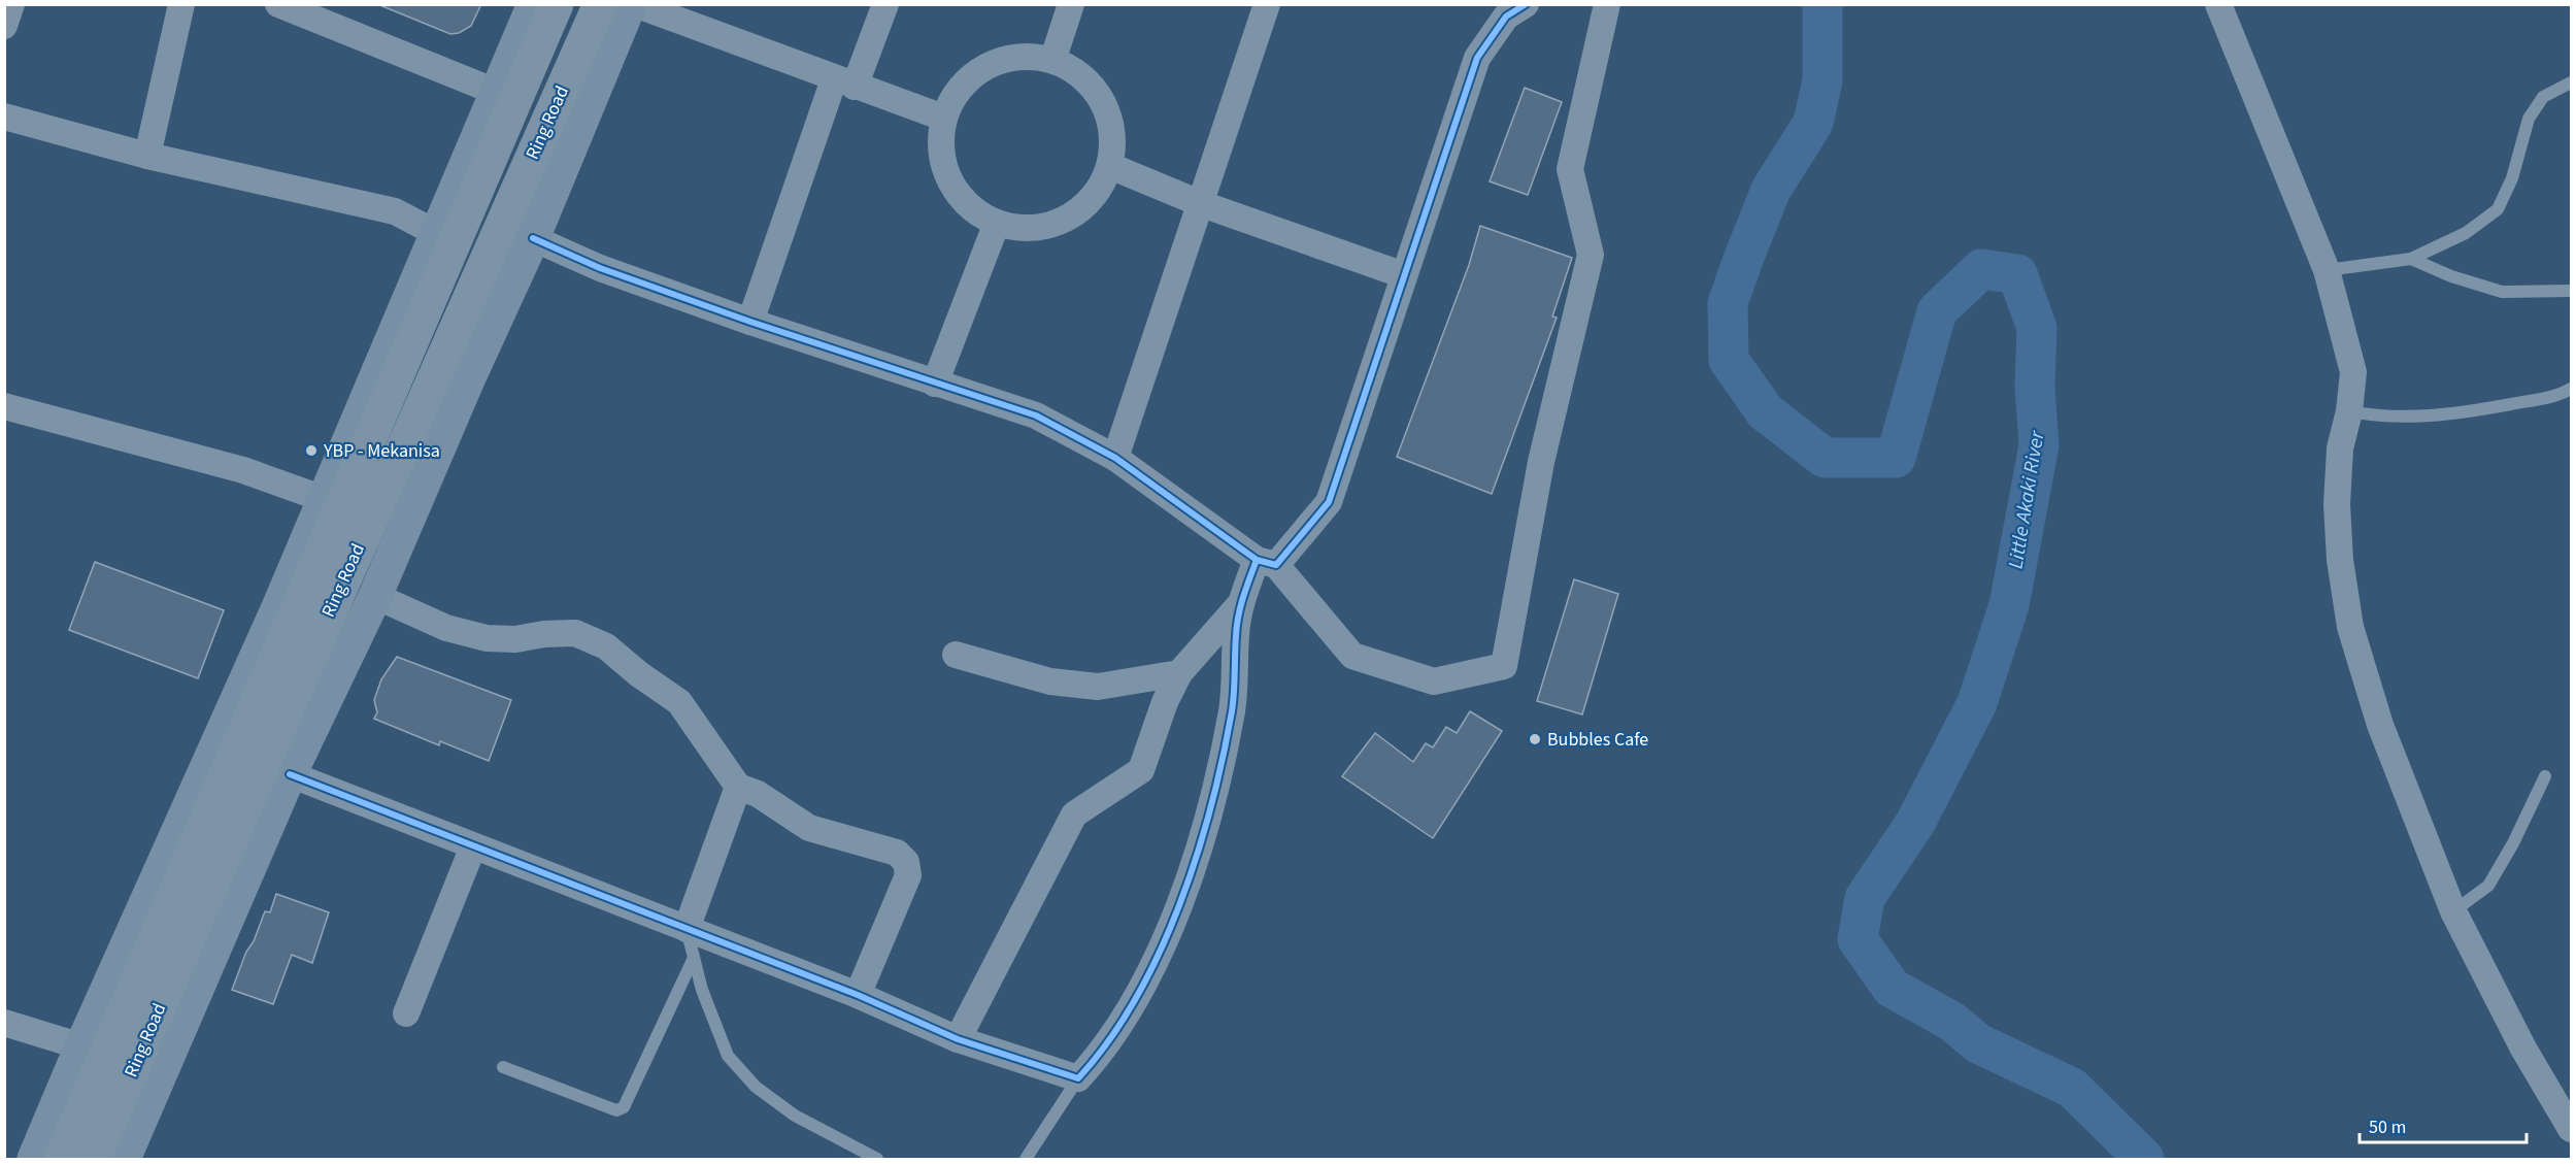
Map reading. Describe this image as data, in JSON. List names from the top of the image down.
{
  "streets": {
    "highway": ["Ring Road"]
  },
  "water": ["Little Akaki River"],
  "places": ["YBP - Mekanisa", "Bubbles Cafe"],
  "scale_bar": "50 m"
}
